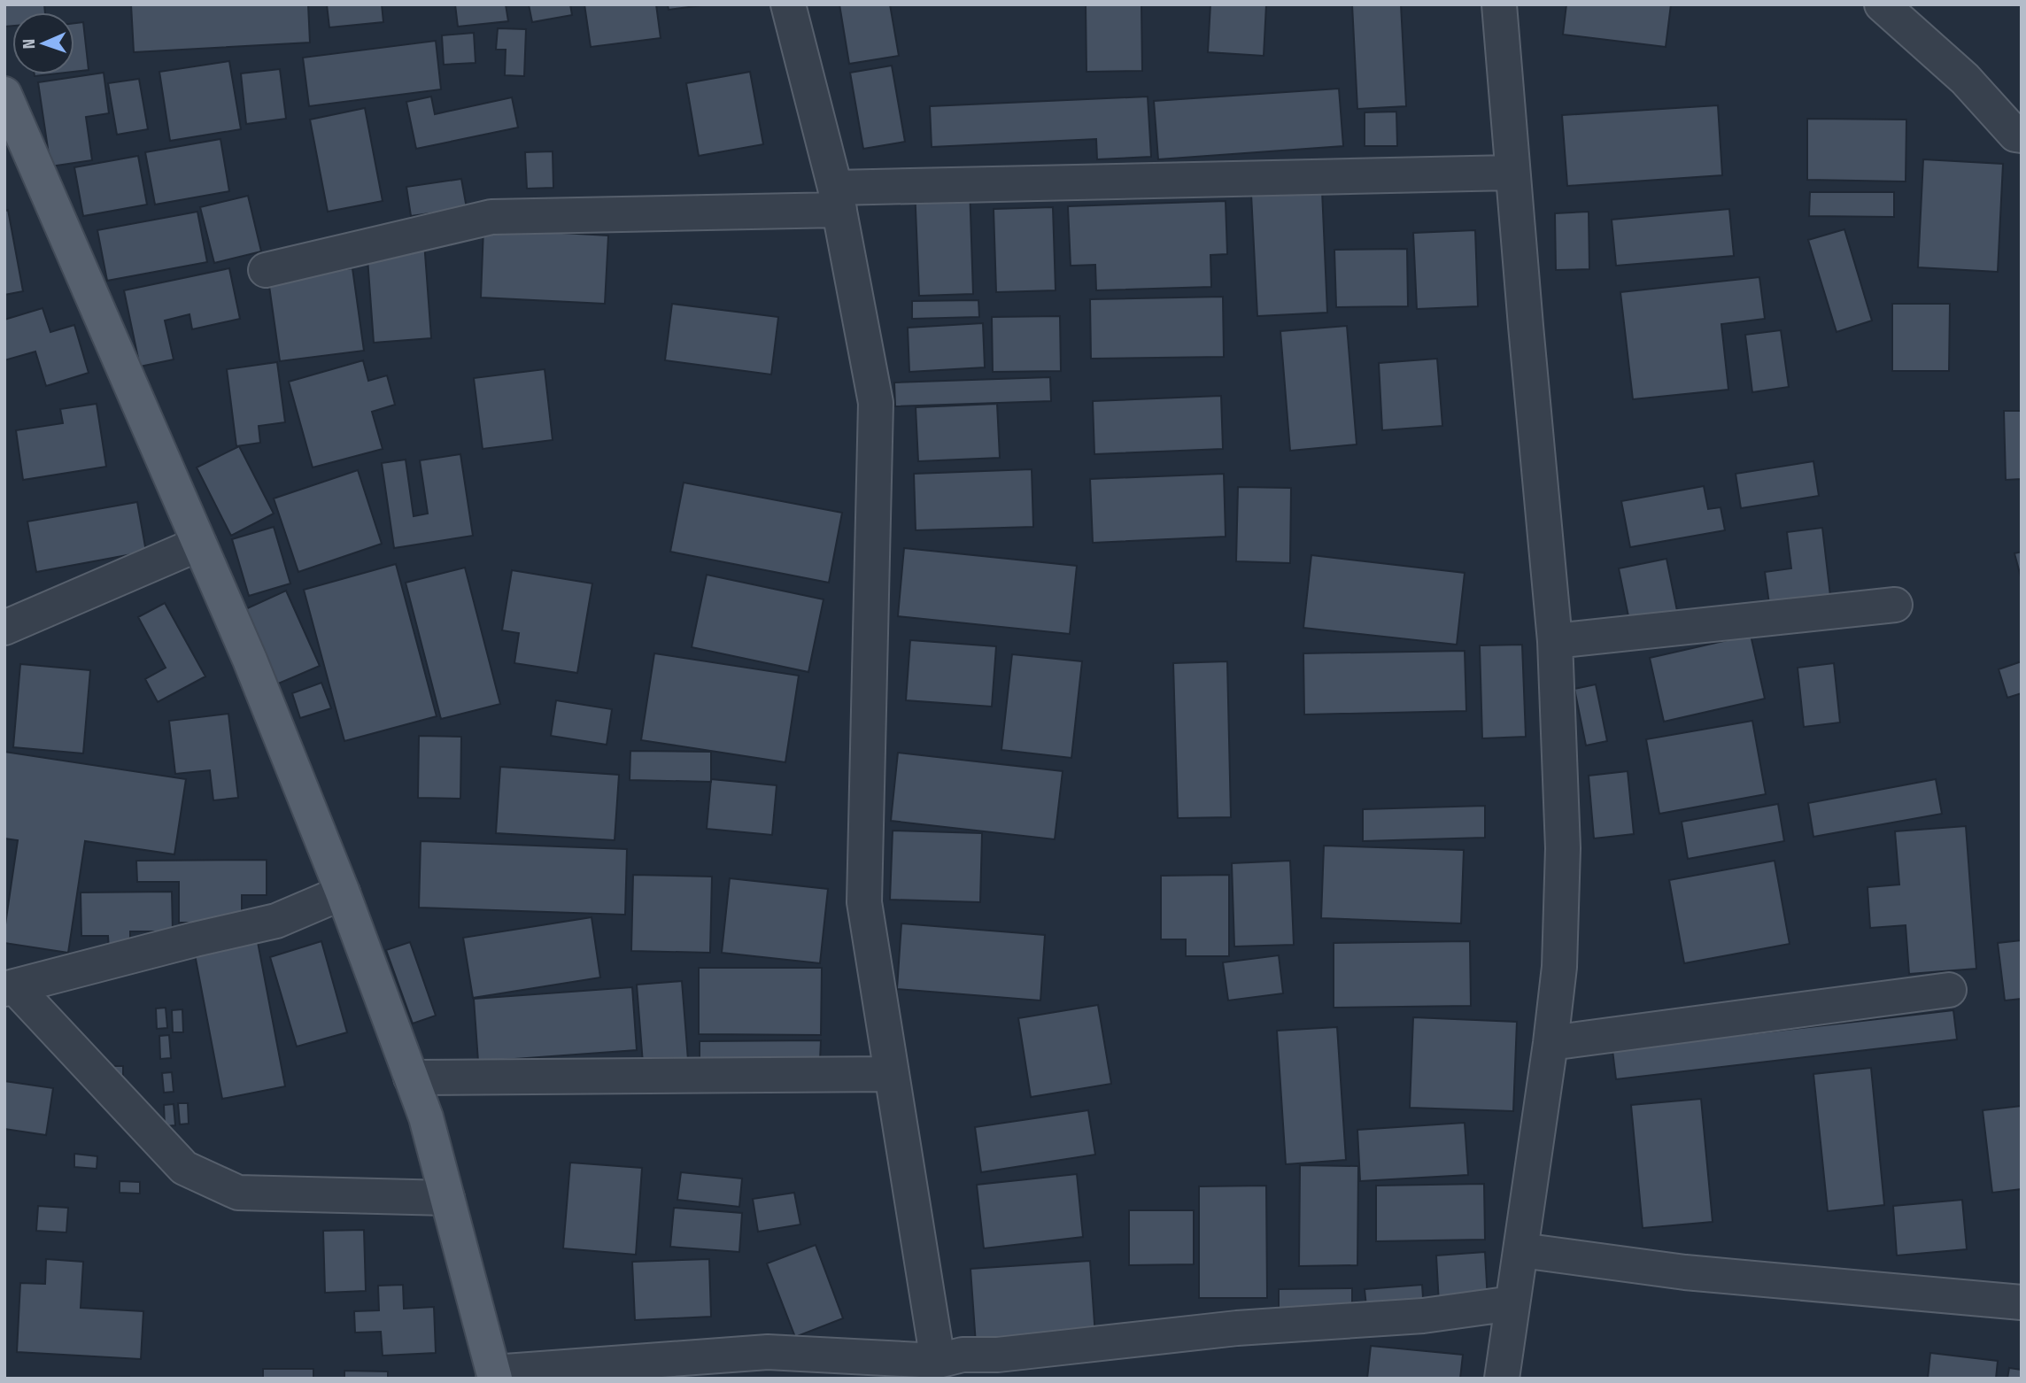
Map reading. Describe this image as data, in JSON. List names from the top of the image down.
{
  "north": "left"
}
